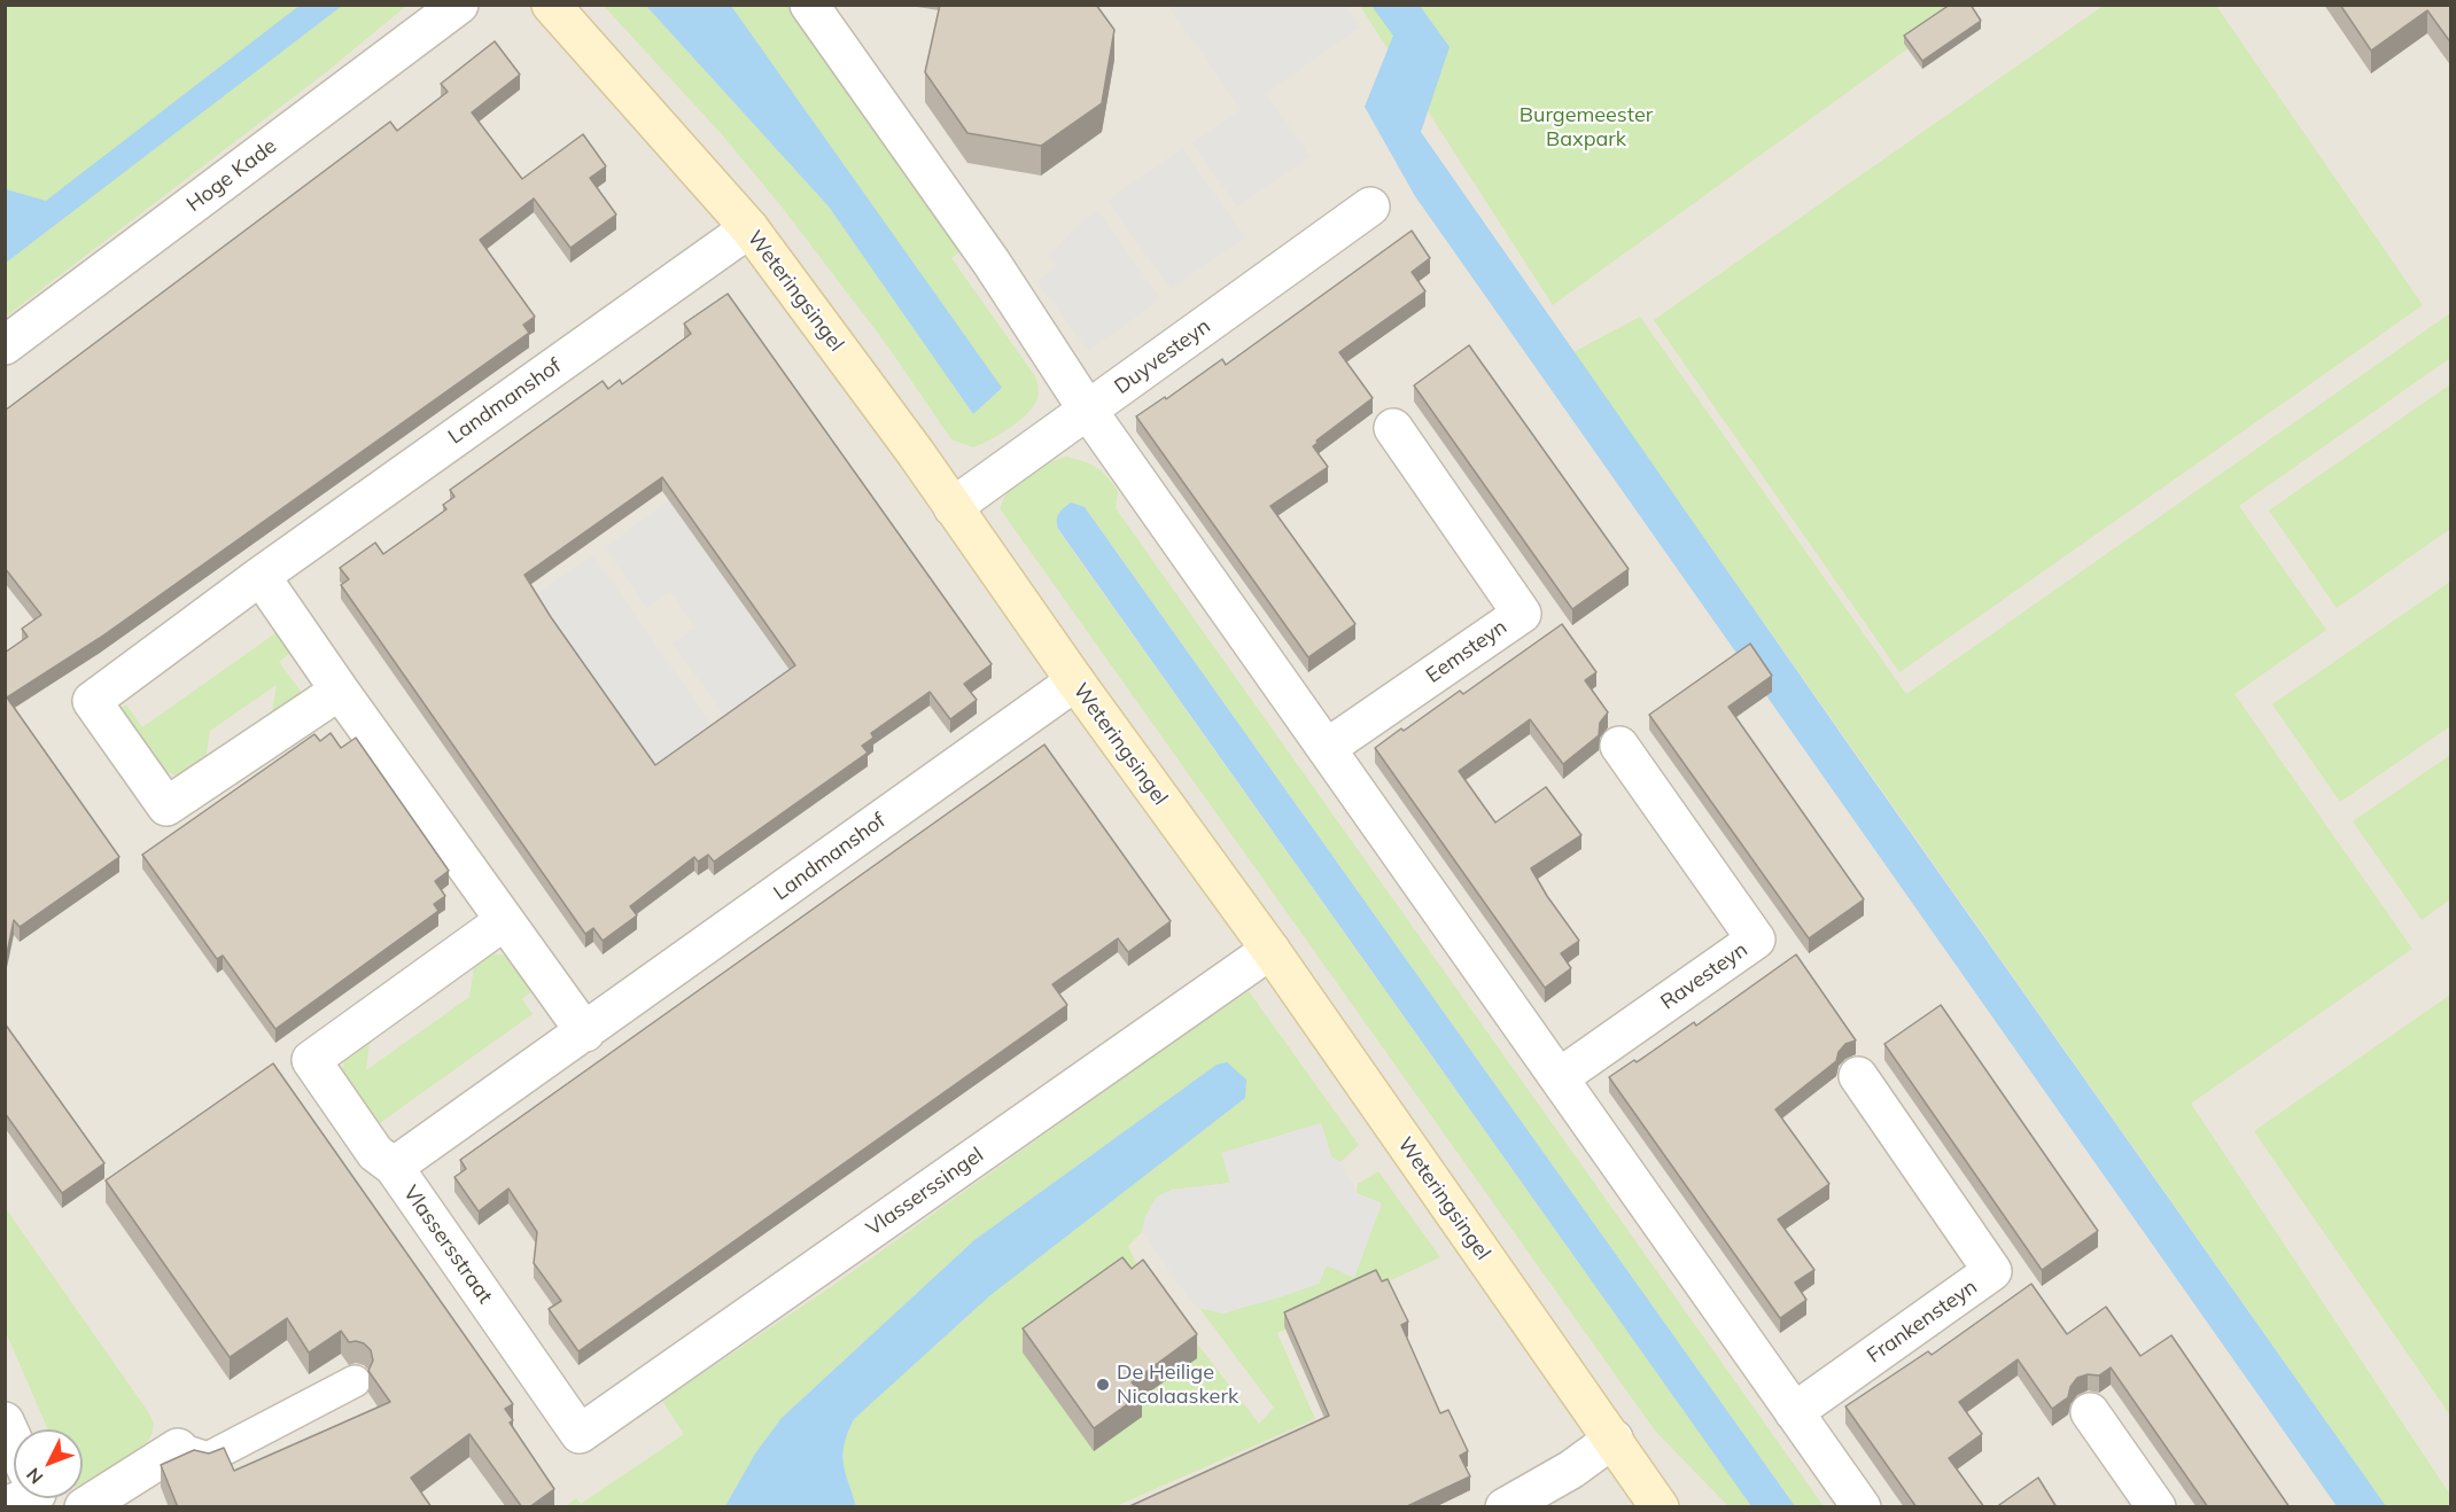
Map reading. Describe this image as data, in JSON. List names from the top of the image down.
{
  "streets": {
    "main road": ["Weteringsingel"],
    "street": [
      "Hoge Kade",
      "Duyvesteyn",
      "Landmanshof",
      "Eemsteyn",
      "Ravesteyn",
      "Vlasserssingel",
      "Vlassersstraat",
      "Frankensteyn"
    ]
  },
  "crossings": [
    ["Weteringsingel", "Duyvesteyn"],
    ["Weteringsingel", "Landmanshof"],
    ["Weteringsingel", "Vlasserssingel"],
    ["Landmanshof", "Vlassersstraat"],
    ["Vlasserssingel", "Vlassersstraat"]
  ],
  "parks": ["Burgemeester Baxpark"],
  "places": ["De Heilige Nicolaaskerk"],
  "north": "bottom left"
}
